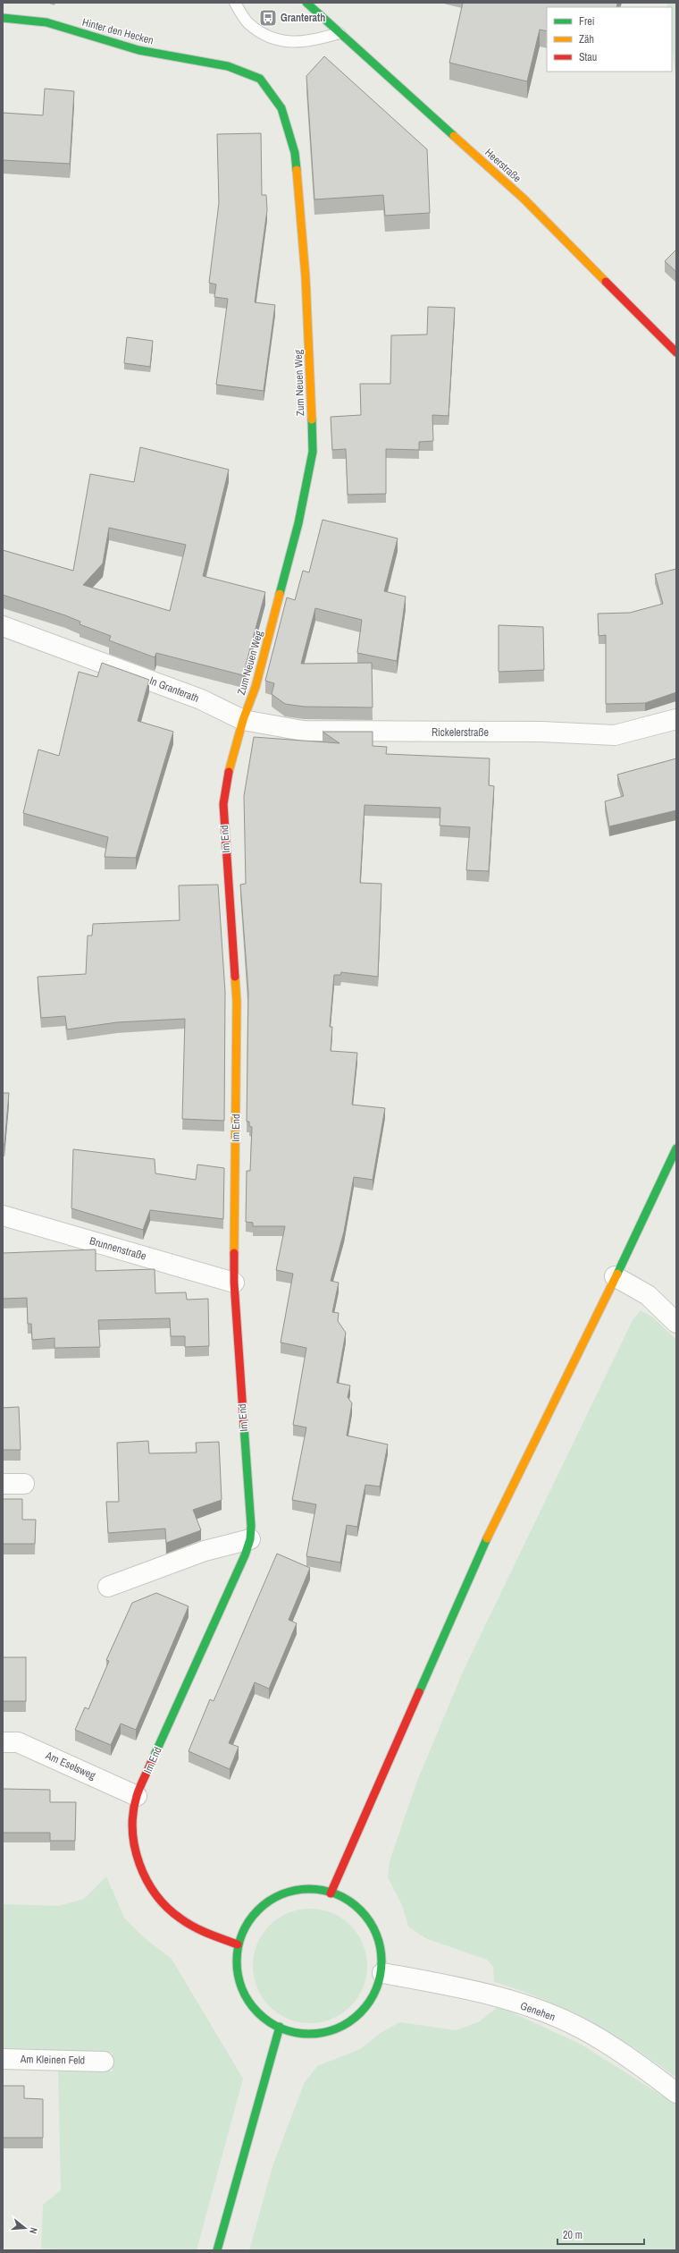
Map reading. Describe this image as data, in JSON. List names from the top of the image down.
{
  "streets": {
    "street": [
      "Hinter den Hecken",
      "Heerstraße",
      "Zum Neuen Weg",
      "In Granterath",
      "Rickelerstraße",
      "Im End",
      "Brunnenstraße",
      "Am Eselsweg",
      "Genehen",
      "Am Kleinen Feld"
    ]
  },
  "crossings": [
    ["Hinter den Hecken", "Zum Neuen Weg"],
    ["Zum Neuen Weg", "In Granterath"],
    ["Zum Neuen Weg", "Rickelerstraße"],
    ["Zum Neuen Weg", "Im End"],
    ["In Granterath", "Rickelerstraße"],
    ["In Granterath", "Im End"],
    ["Rickelerstraße", "Im End"],
    ["Im End", "Brunnenstraße"],
    ["Im End", "Am Eselsweg"]
  ],
  "places": {
    "bus stop": ["Granterath"]
  },
  "legend": ["Frei", "Zäh", "Stau"],
  "scale_bar": "20 m",
  "north": "right"
}
